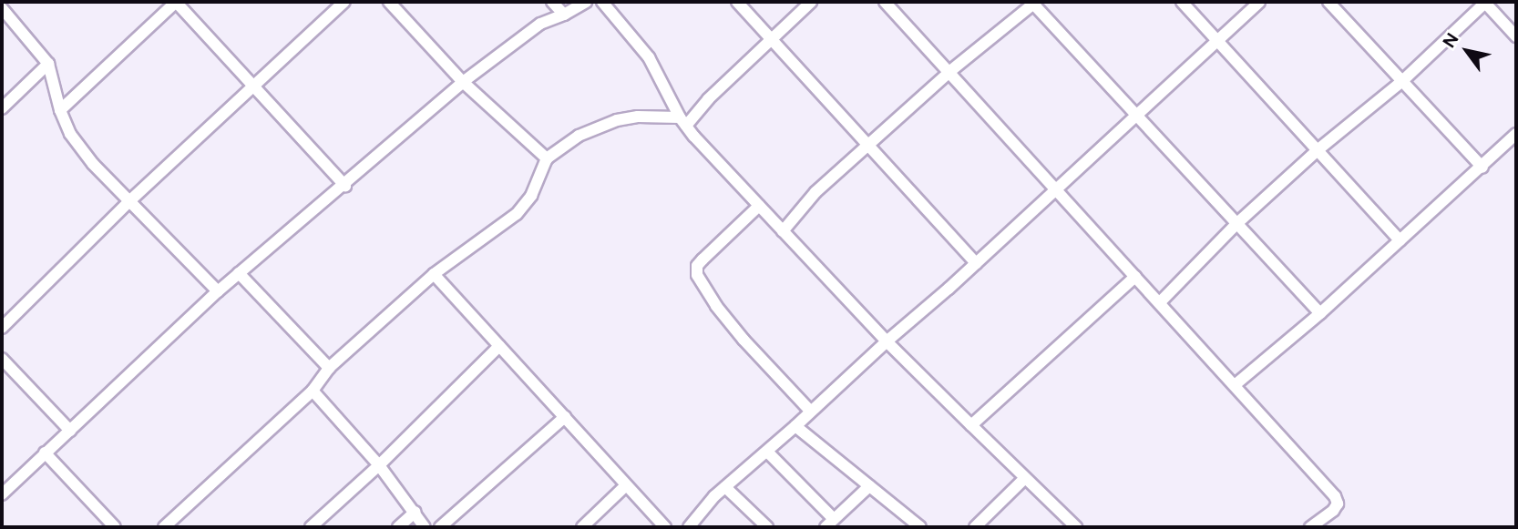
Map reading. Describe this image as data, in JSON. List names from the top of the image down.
{
  "north": "top left"
}
